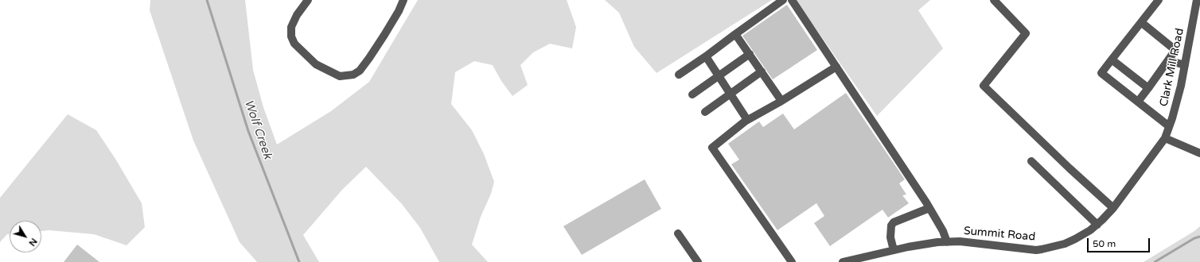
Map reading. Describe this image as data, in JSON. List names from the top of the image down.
{
  "streets": {
    "street": ["Clark Mill Road", "Summit Road"]
  },
  "crossings": [
    ["Clark Mill Road", "Summit Road"]
  ],
  "water": ["Wolf Creek"],
  "scale_bar": "50 m",
  "north": "bottom right"
}
